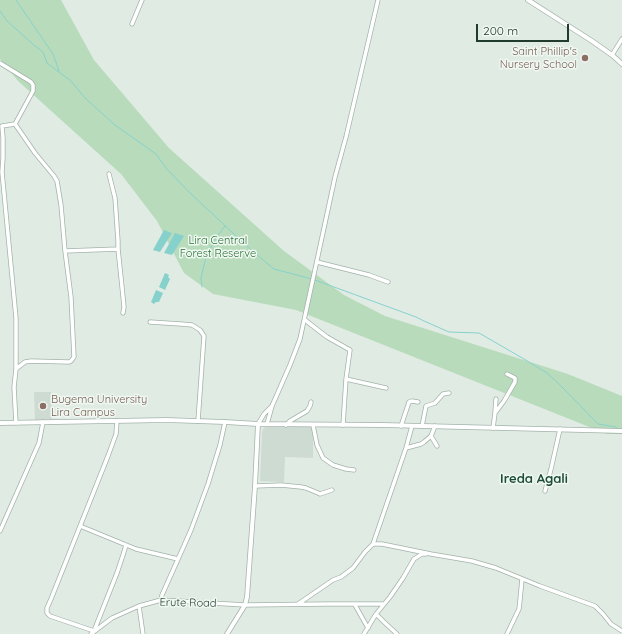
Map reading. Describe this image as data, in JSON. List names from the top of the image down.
{
  "streets": {
    "street": ["Erute Road"]
  },
  "districts": ["Ireda Agali"],
  "parks": ["Lira Central Forest Reserve"],
  "places": ["Saint Phillip's Nursery School", "Bugema University Lira Campus"],
  "scale_bar": "200 m"
}
